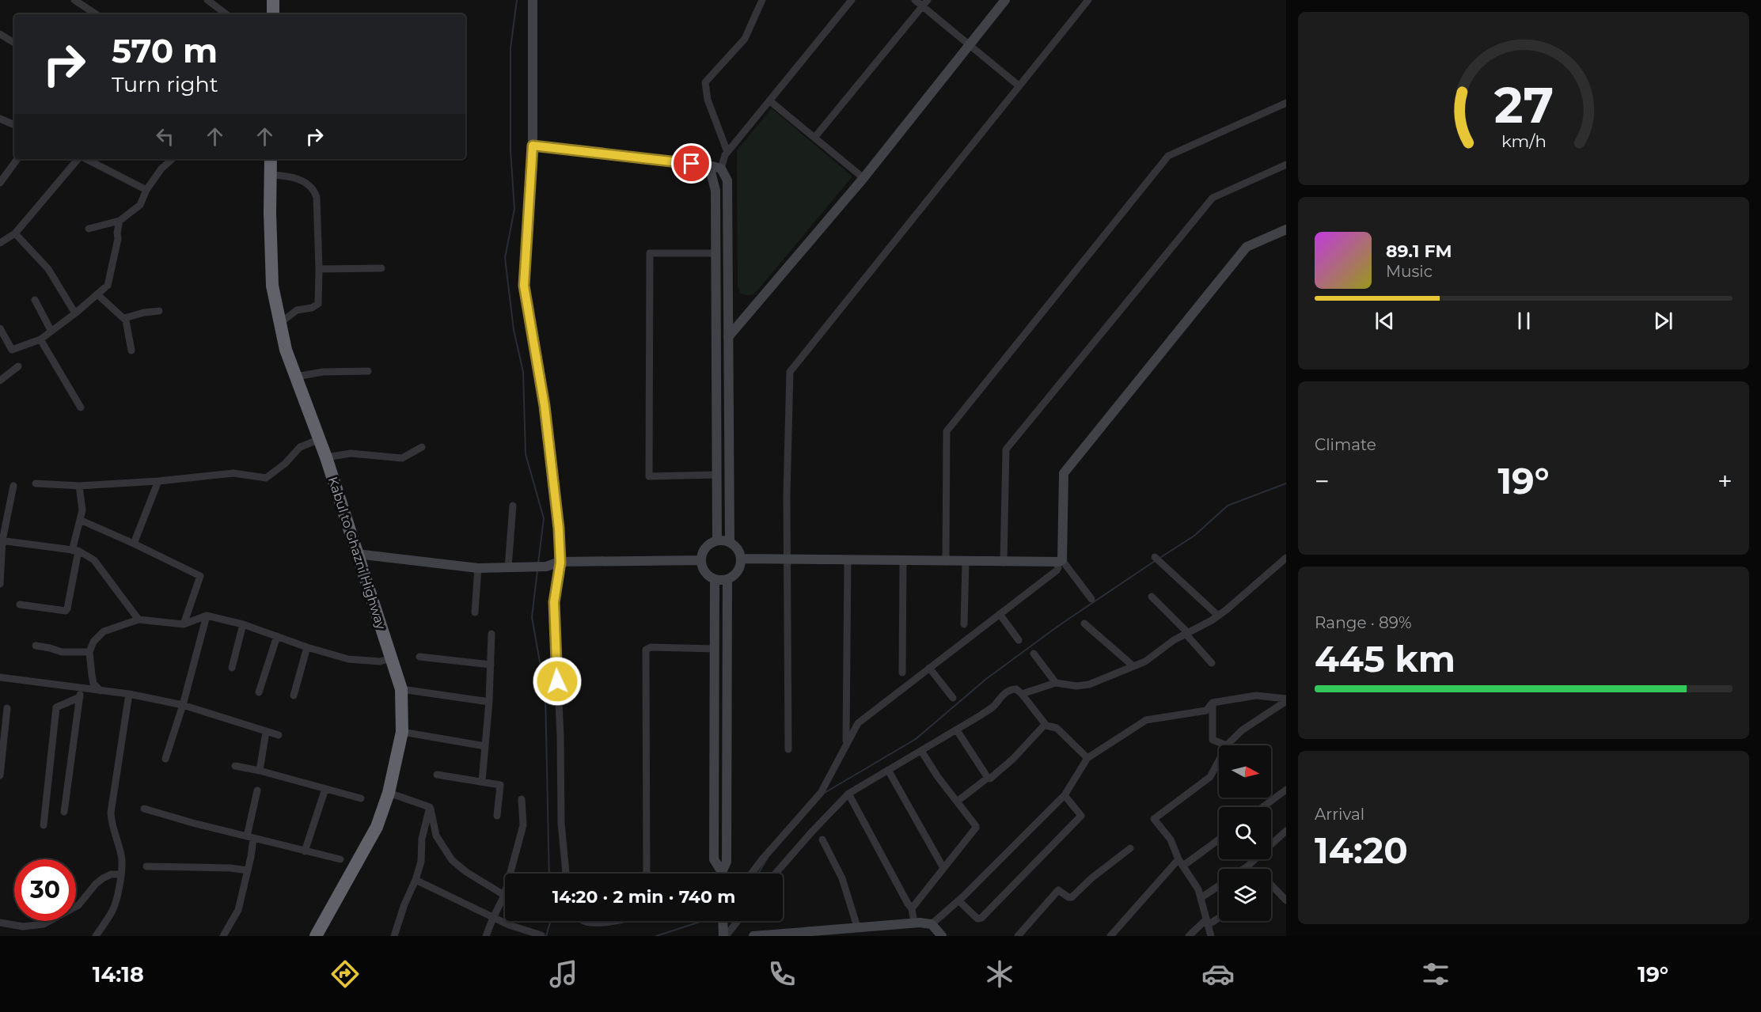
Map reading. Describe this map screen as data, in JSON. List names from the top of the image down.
{
  "streets": {
    "highway": ["Kabul to Ghazni Highway"]
  },
  "north": "right",
  "page": {
    "turn": ["570 m", "Turn right"],
    "song": ["89.1 FM", "Music"],
    "tile": [
      "Climate",
      ["Range · 89%", "445 km"],
      ["Arrival", "14:20"]
    ],
    "heat": ["−", "19°", "+"],
    "limit": "30",
    "trip": "14:20 · 2 min · 740 m",
    "tabs": ["14:18", "19°"],
    "gauge": ["27", "km/h"]
  }
}
